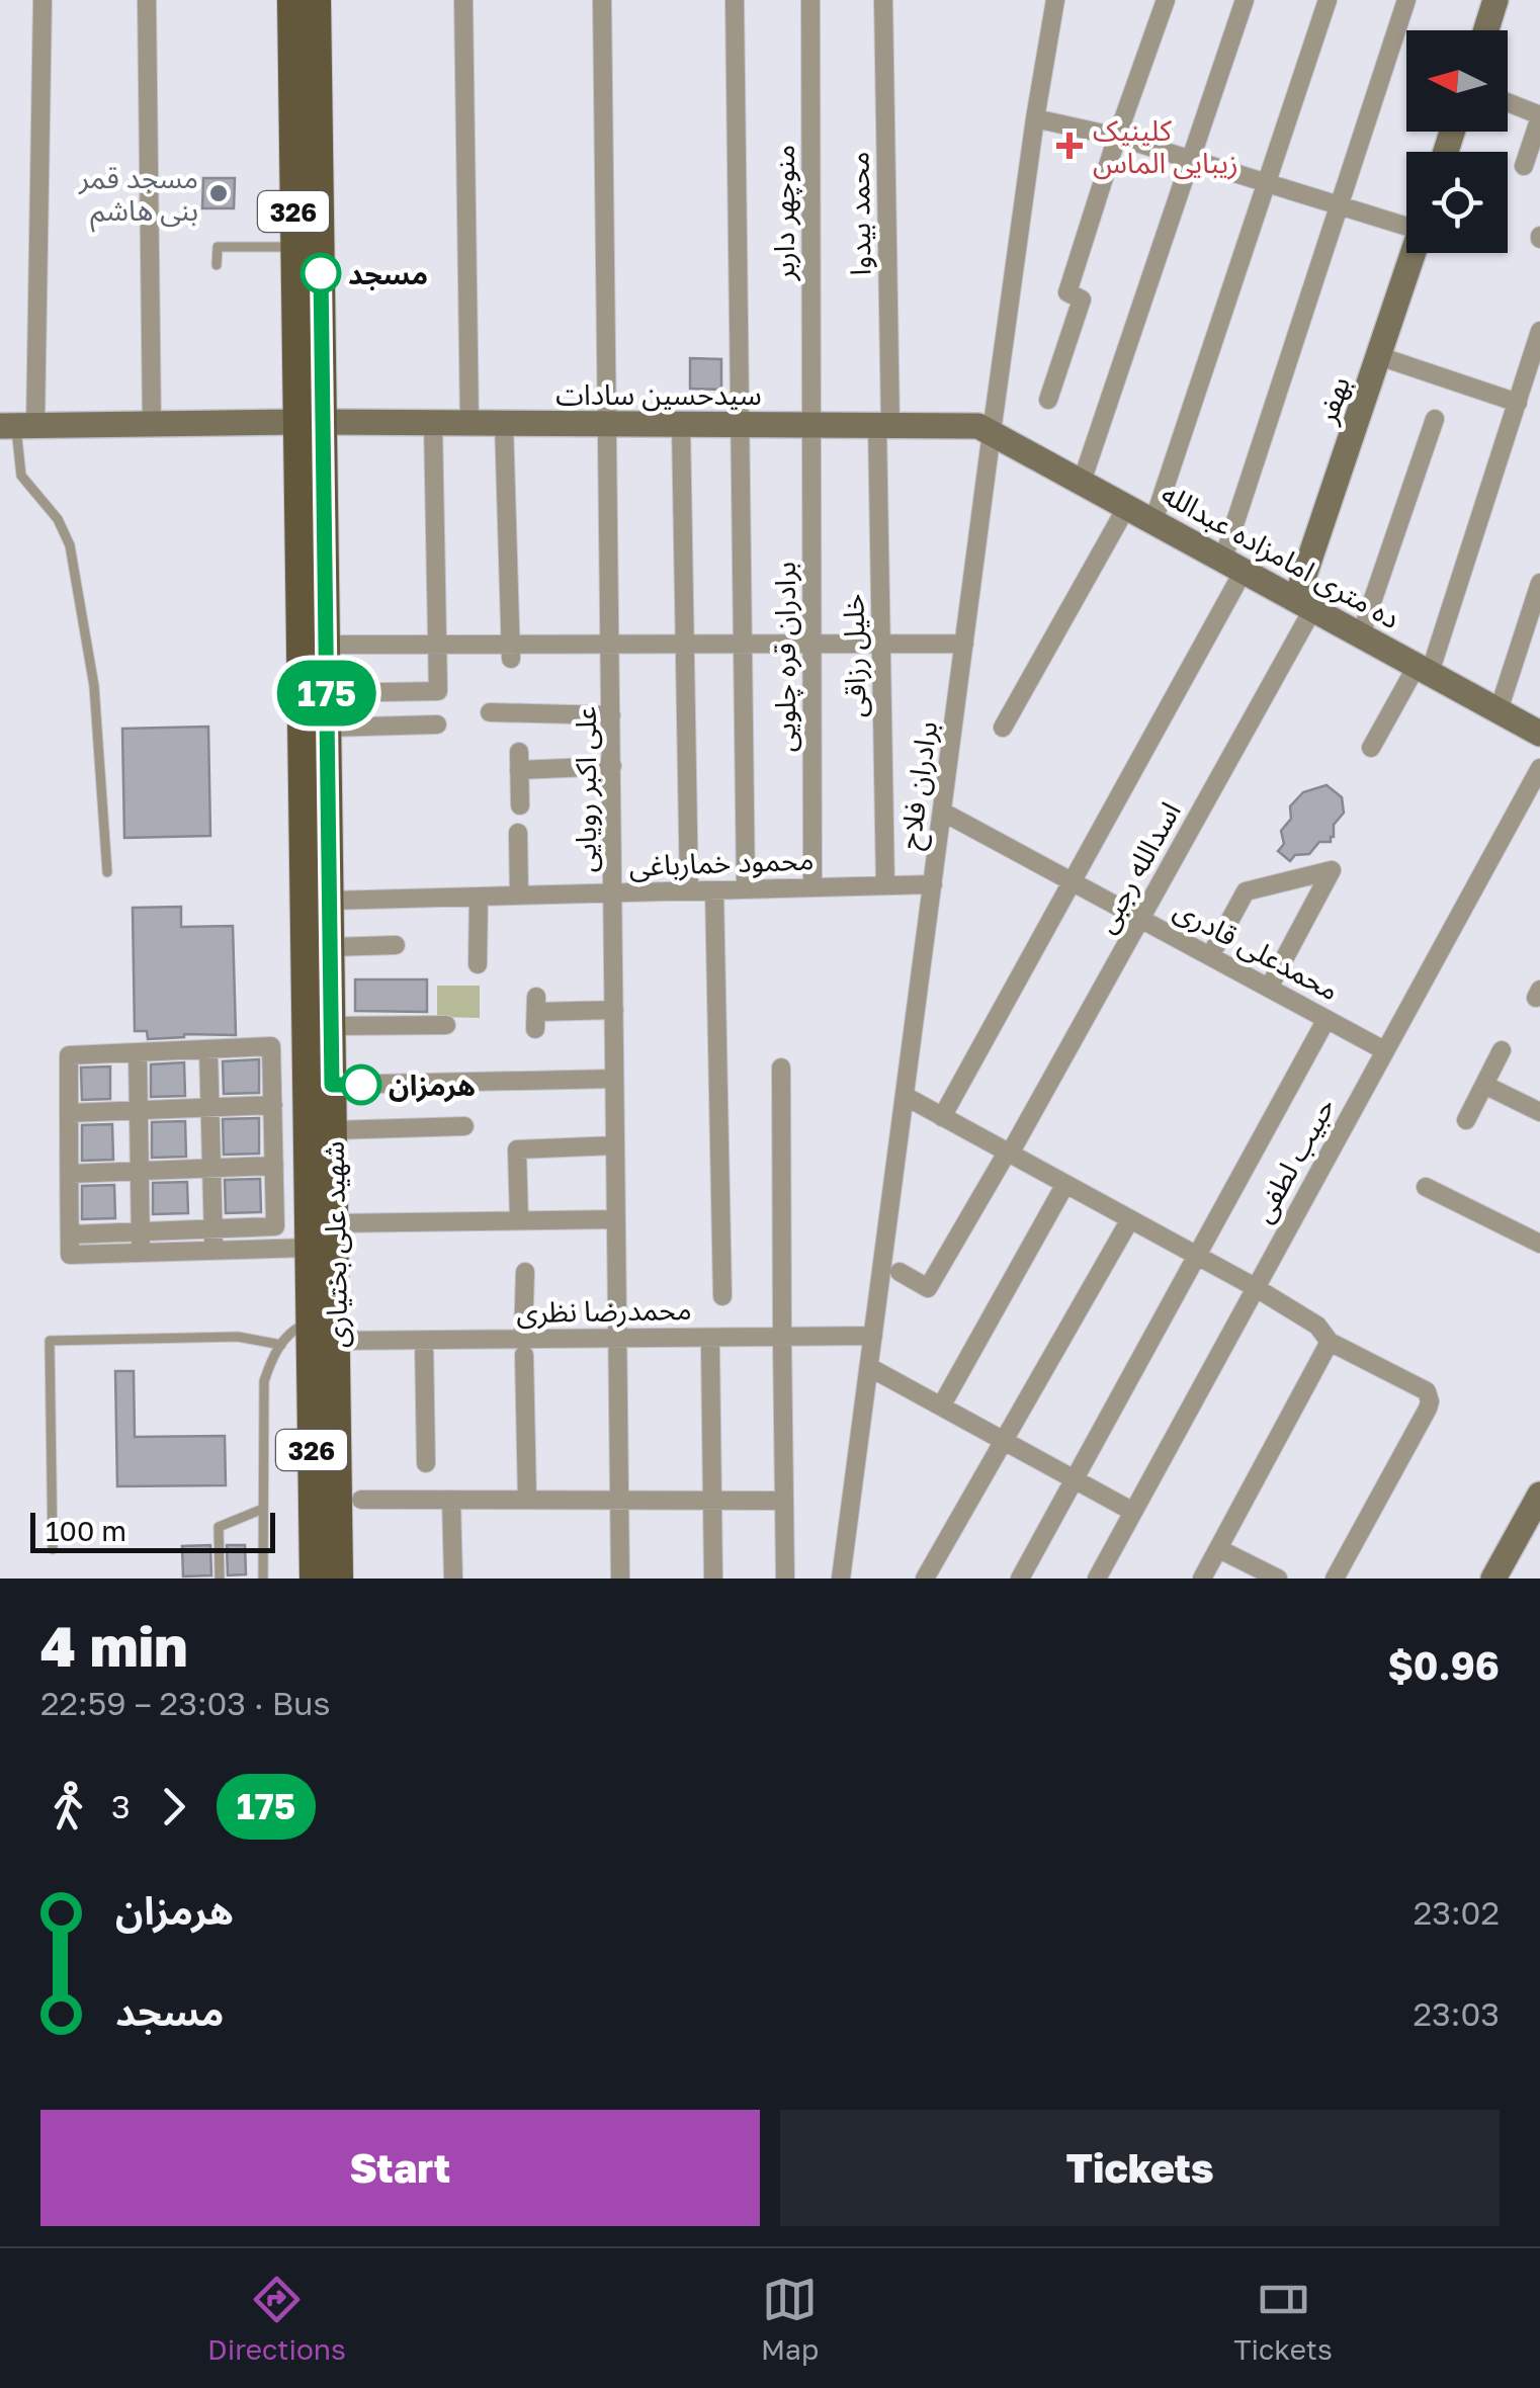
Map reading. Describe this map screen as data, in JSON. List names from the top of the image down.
{
  "streets": {
    "main road": [
      "326",
      "سیدحسین سادات",
      "بهفر",
      "ده متری امامزاده عبدالله",
      "شهید علی بختیاری"
    ],
    "street": [
      "منوچهر داربر",
      "محمد بیدوا",
      "خلیل رزاقی",
      "برادران قره چلویی",
      "برادران فلاح",
      "علی اکبر رویایی",
      "محمود خمارباغی",
      "اسدالله رجبی",
      "محمدعلی قادری",
      "حبیب لطفی",
      "محمدرضا نظری"
    ]
  },
  "crossings": [
    ["326", "شهید علی بختیاری"],
    ["منوچهر داربر", "سیدحسین سادات"],
    ["منوچهر داربر", "برادران قره چلویی"],
    ["محمد بیدوا", "سیدحسین سادات"],
    ["محمد بیدوا", "خلیل رزاقی"],
    ["سیدحسین سادات", "ده متری امامزاده عبدالله"],
    ["سیدحسین سادات", "خلیل رزاقی"],
    ["سیدحسین سادات", "برادران قره چلویی"],
    ["سیدحسین سادات", "برادران فلاح"],
    ["سیدحسین سادات", "علی اکبر رویایی"],
    ["سیدحسین سادات", "شهید علی بختیاری"],
    ["بهفر", "ده متری امامزاده عبدالله"],
    ["بهفر", "اسدالله رجبی"],
    ["ده متری امامزاده عبدالله", "برادران فلاح"],
    ["ده متری امامزاده عبدالله", "اسدالله رجبی"],
    ["خلیل رزاقی", "محمود خمارباغی"],
    ["برادران قره چلویی", "محمود خمارباغی"],
    ["برادران فلاح", "محمود خمارباغی"],
    ["برادران فلاح", "محمدعلی قادری"],
    ["برادران فلاح", "محمدرضا نظری"],
    ["علی اکبر رویایی", "محمود خمارباغی"],
    ["علی اکبر رویایی", "محمدرضا نظری"],
    ["محمود خمارباغی", "شهید علی بختیاری"],
    ["اسدالله رجبی", "محمدعلی قادری"],
    ["محمدعلی قادری", "حبیب لطفی"],
    ["شهید علی بختیاری", "محمدرضا نظری"]
  ],
  "places": {
    "health": ["کلینیک زیبایی الماس"],
    "other": ["مسجد قمر بنی هاشم", "مسجد", "هرمزان"]
  },
  "lines": ["bus line 175"],
  "scale_bar": "100 m",
  "north": "left",
  "page": {
    "on_map": "175",
    "scale": "100 m",
    "heading": ["4 min", "22:59 – 23:03 · Bus", "$0.96"],
    "legs": ["3", "175"],
    "list": [
      {
        "name": "هرمزان",
        "value": "23:02"
      },
      {
        "name": "مسجد",
        "value": "23:03"
      }
    ],
    "buttons": ["Start", "Tickets"],
    "tabs": ["Directions", "Map", "Tickets"]
  }
}
